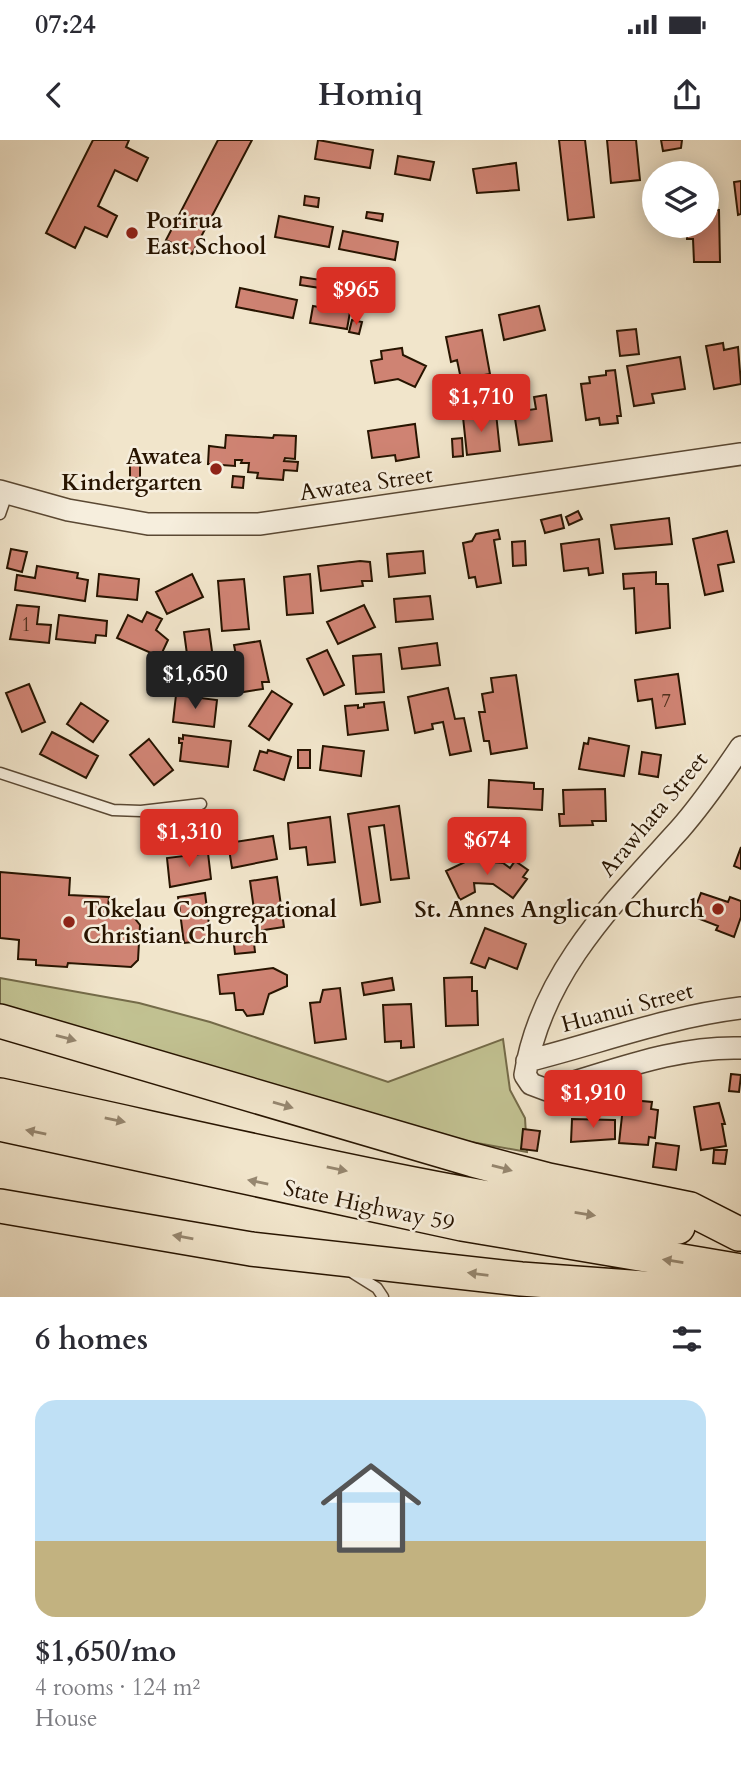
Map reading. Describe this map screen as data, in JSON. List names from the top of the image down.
{
  "streets": {
    "main road": ["State Highway 59"],
    "street": ["Awatea Street", "Arawhata Street", "Huanui Street"]
  },
  "crossings": [
    ["Arawhata Street", "Huanui Street"]
  ],
  "places": [
    "Porirua East School",
    "Awatea Kindergarten",
    "St. Annes Anglican Church",
    "Tokelau Congregational Christian Church"
  ],
  "house_numbers": ["1", "7"],
  "page": {
    "status": "07:24",
    "header": "Homiq",
    "price": [
      "$965",
      "$1,710",
      "$1,650",
      "$1,310",
      "$674",
      "$1,910"
    ],
    "heading": "6 homes",
    "list": [
      {
        "name": "$1,650/mo",
        "note": "4 rooms · 124 m² · House"
      }
    ]
  }
}
